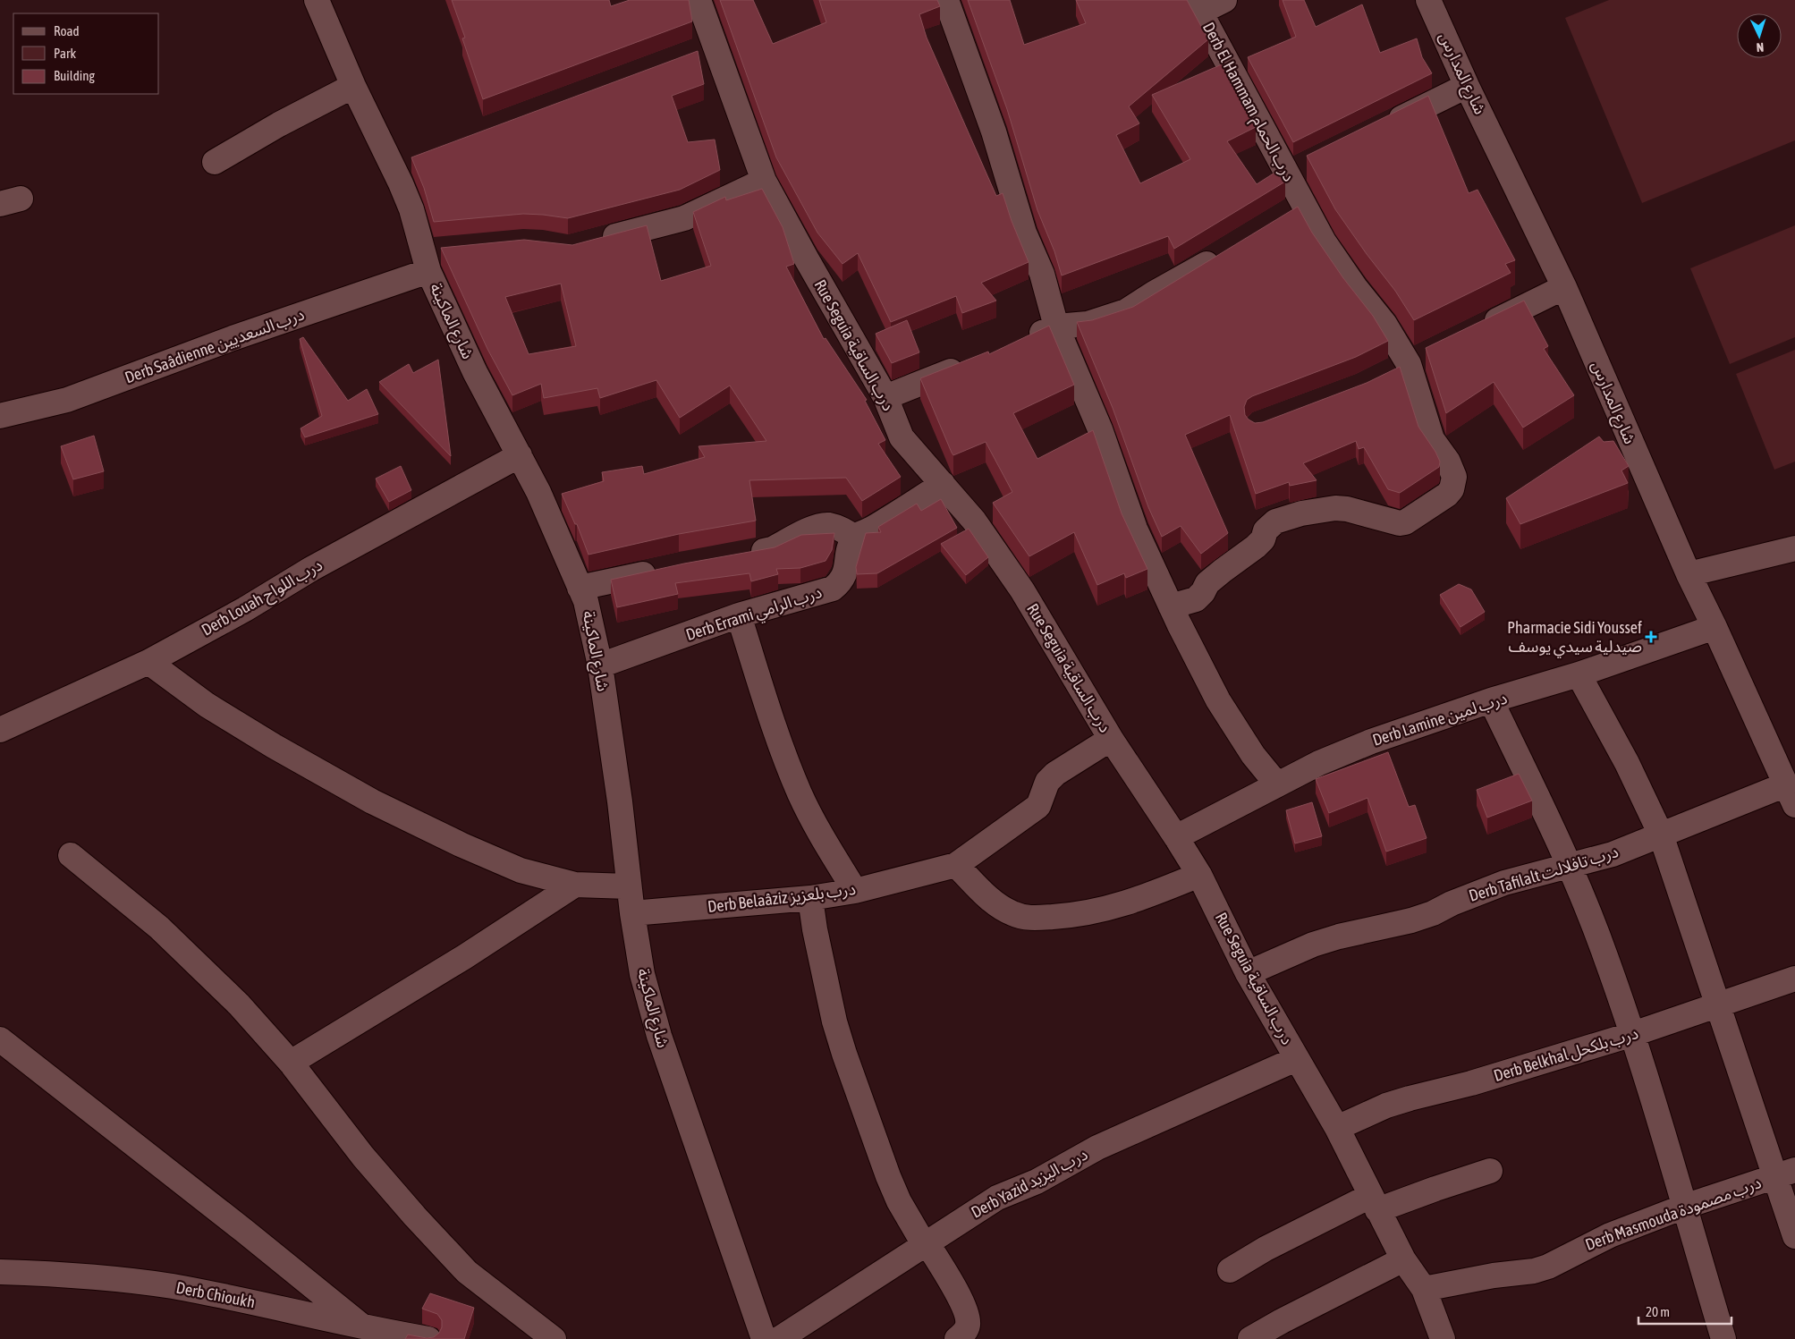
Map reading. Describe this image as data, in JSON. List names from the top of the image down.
{
  "streets": {
    "street": [
      "شارع المدارس",
      "Derb El Hammam درب الحمام",
      "شارع الماكينة",
      "Rue Seguia درب الساقية",
      "Derb Saâdienne درب السعديين",
      "Derb Louah درب اللواح",
      "Derb Errami درب الرامي",
      "Derb Lamine درب لمين",
      "Derb Tafilalt درب تافلالت",
      "Derb Belaâziz درب بلعزيز",
      "Derb Belkhal درب بلكحل",
      "Derb Yazid درب اليزيد",
      "Derb Masmouda درب مصمودة",
      "Derb Chioukh"
    ]
  },
  "crossings": [
    ["شارع المدارس", "Derb Lamine درب لمين"],
    ["شارع المدارس", "Derb Tafilalt درب تافلالت"],
    ["شارع الماكينة", "Derb Saâdienne درب السعديين"],
    ["شارع الماكينة", "Derb Louah درب اللواح"],
    ["شارع الماكينة", "Derb Errami درب الرامي"],
    ["شارع الماكينة", "Derb Belaâziz درب بلعزيز"],
    ["Rue Seguia درب الساقية", "Derb Lamine درب لمين"],
    ["Rue Seguia درب الساقية", "Derb Tafilalt درب تافلالت"],
    ["Rue Seguia درب الساقية", "Derb Belaâziz درب بلعزيز"],
    ["Rue Seguia درب الساقية", "Derb Belkhal درب بلكحل"],
    ["Rue Seguia درب الساقية", "Derb Yazid درب اليزيد"],
    ["Rue Seguia درب الساقية", "Derb Masmouda درب مصمودة"]
  ],
  "places": {
    "health": ["Pharmacie Sidi Youssef صيدلية سيدي يوسف"]
  },
  "legend": ["Road", "Park", "Building"],
  "scale_bar": "20 m",
  "north": "bottom"
}
